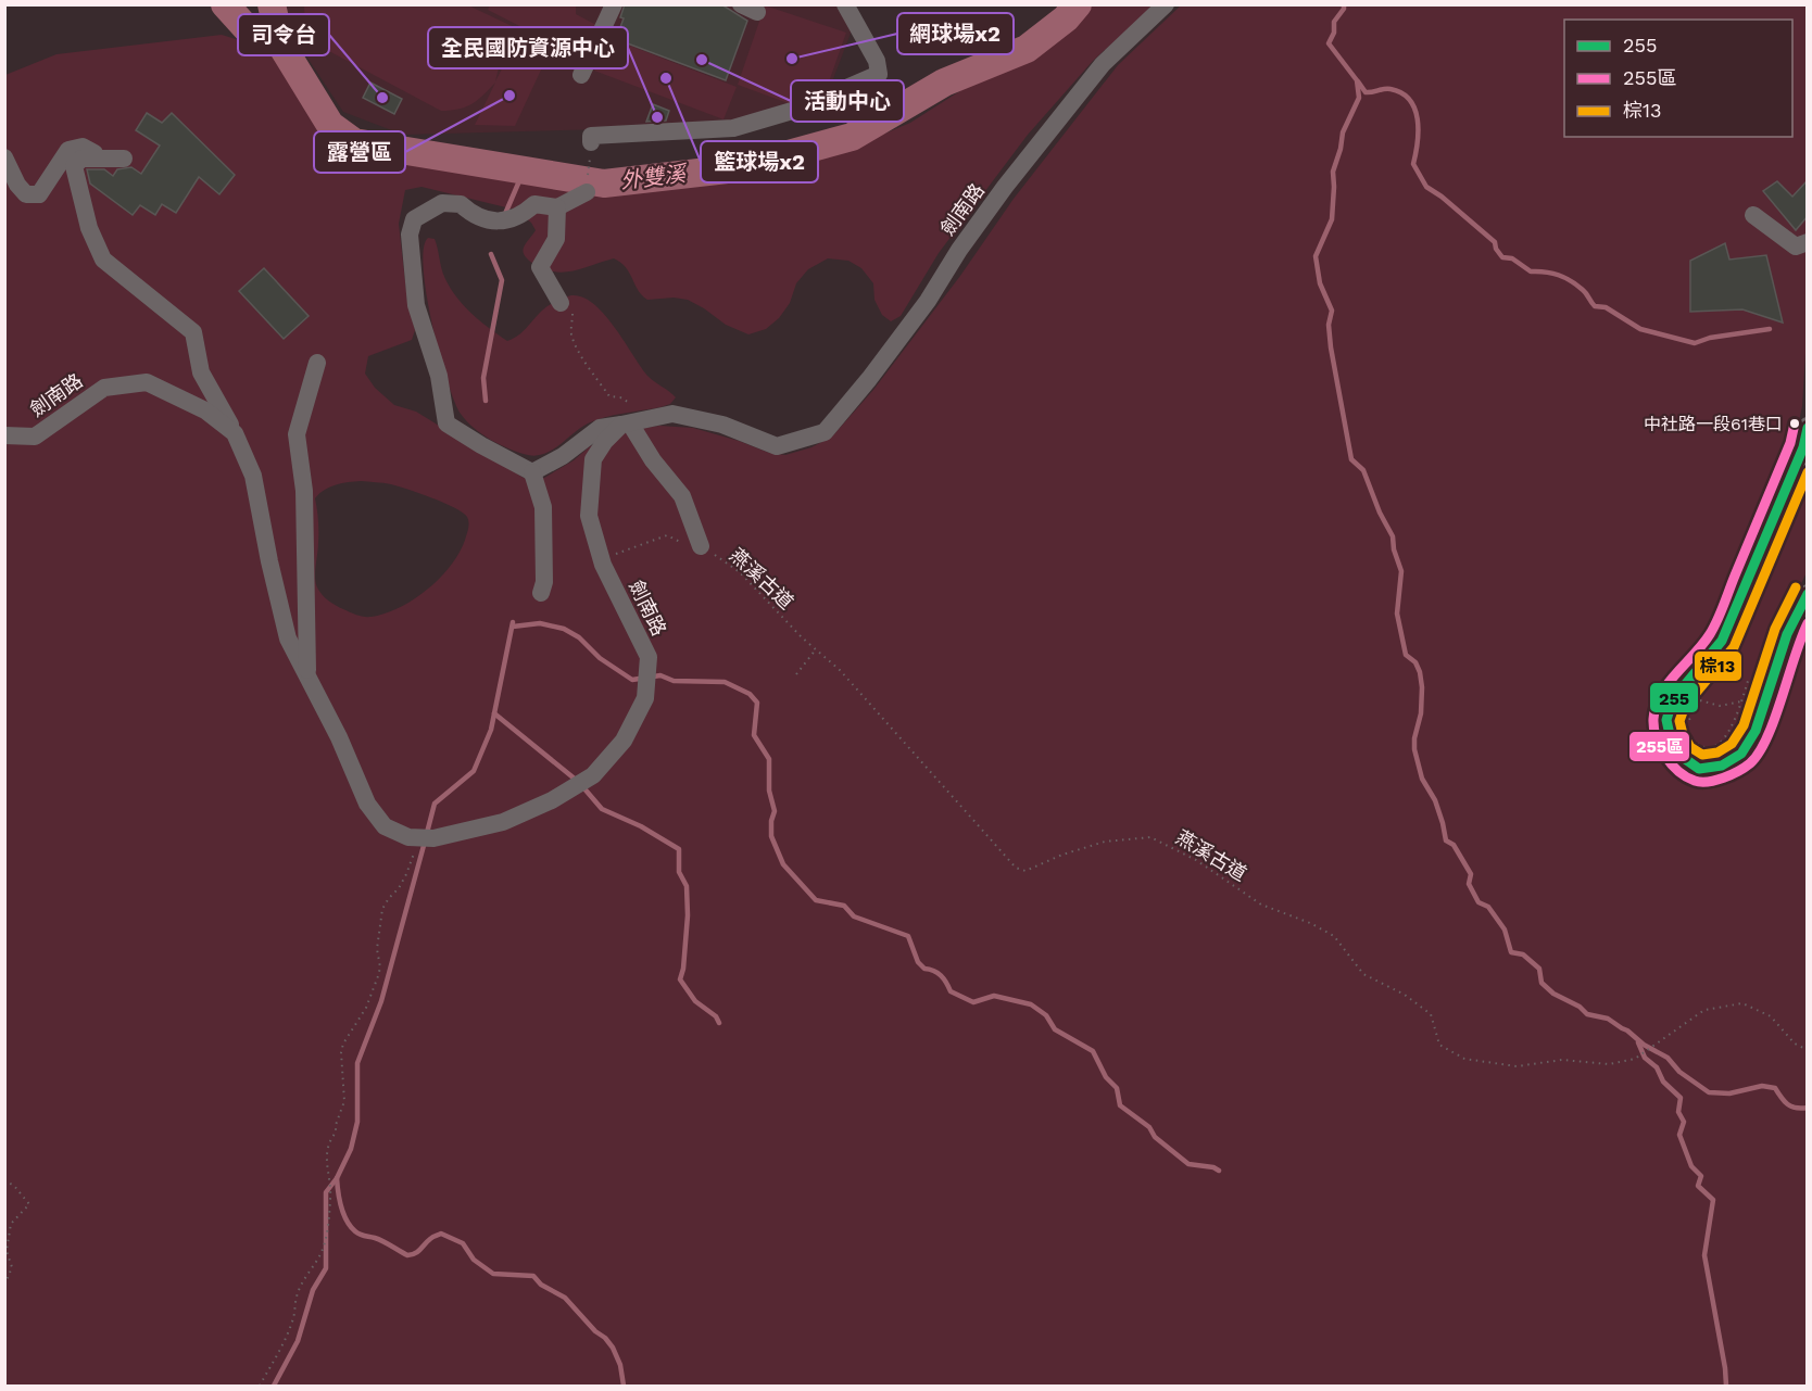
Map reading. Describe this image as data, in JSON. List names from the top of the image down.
{
  "streets": {
    "street": ["劍南路"],
    "path": ["燕溪古道"]
  },
  "water": ["外雙溪"],
  "places": [
    "網球場x2",
    "活動中心",
    "籃球場x2",
    "露營區",
    "司令台",
    "全民國防資源中心",
    "中社路一段61巷口"
  ],
  "lines": ["transit line 255區", "transit line 255", "transit line 棕13"],
  "legend": ["255", "255區", "棕13"]
}
